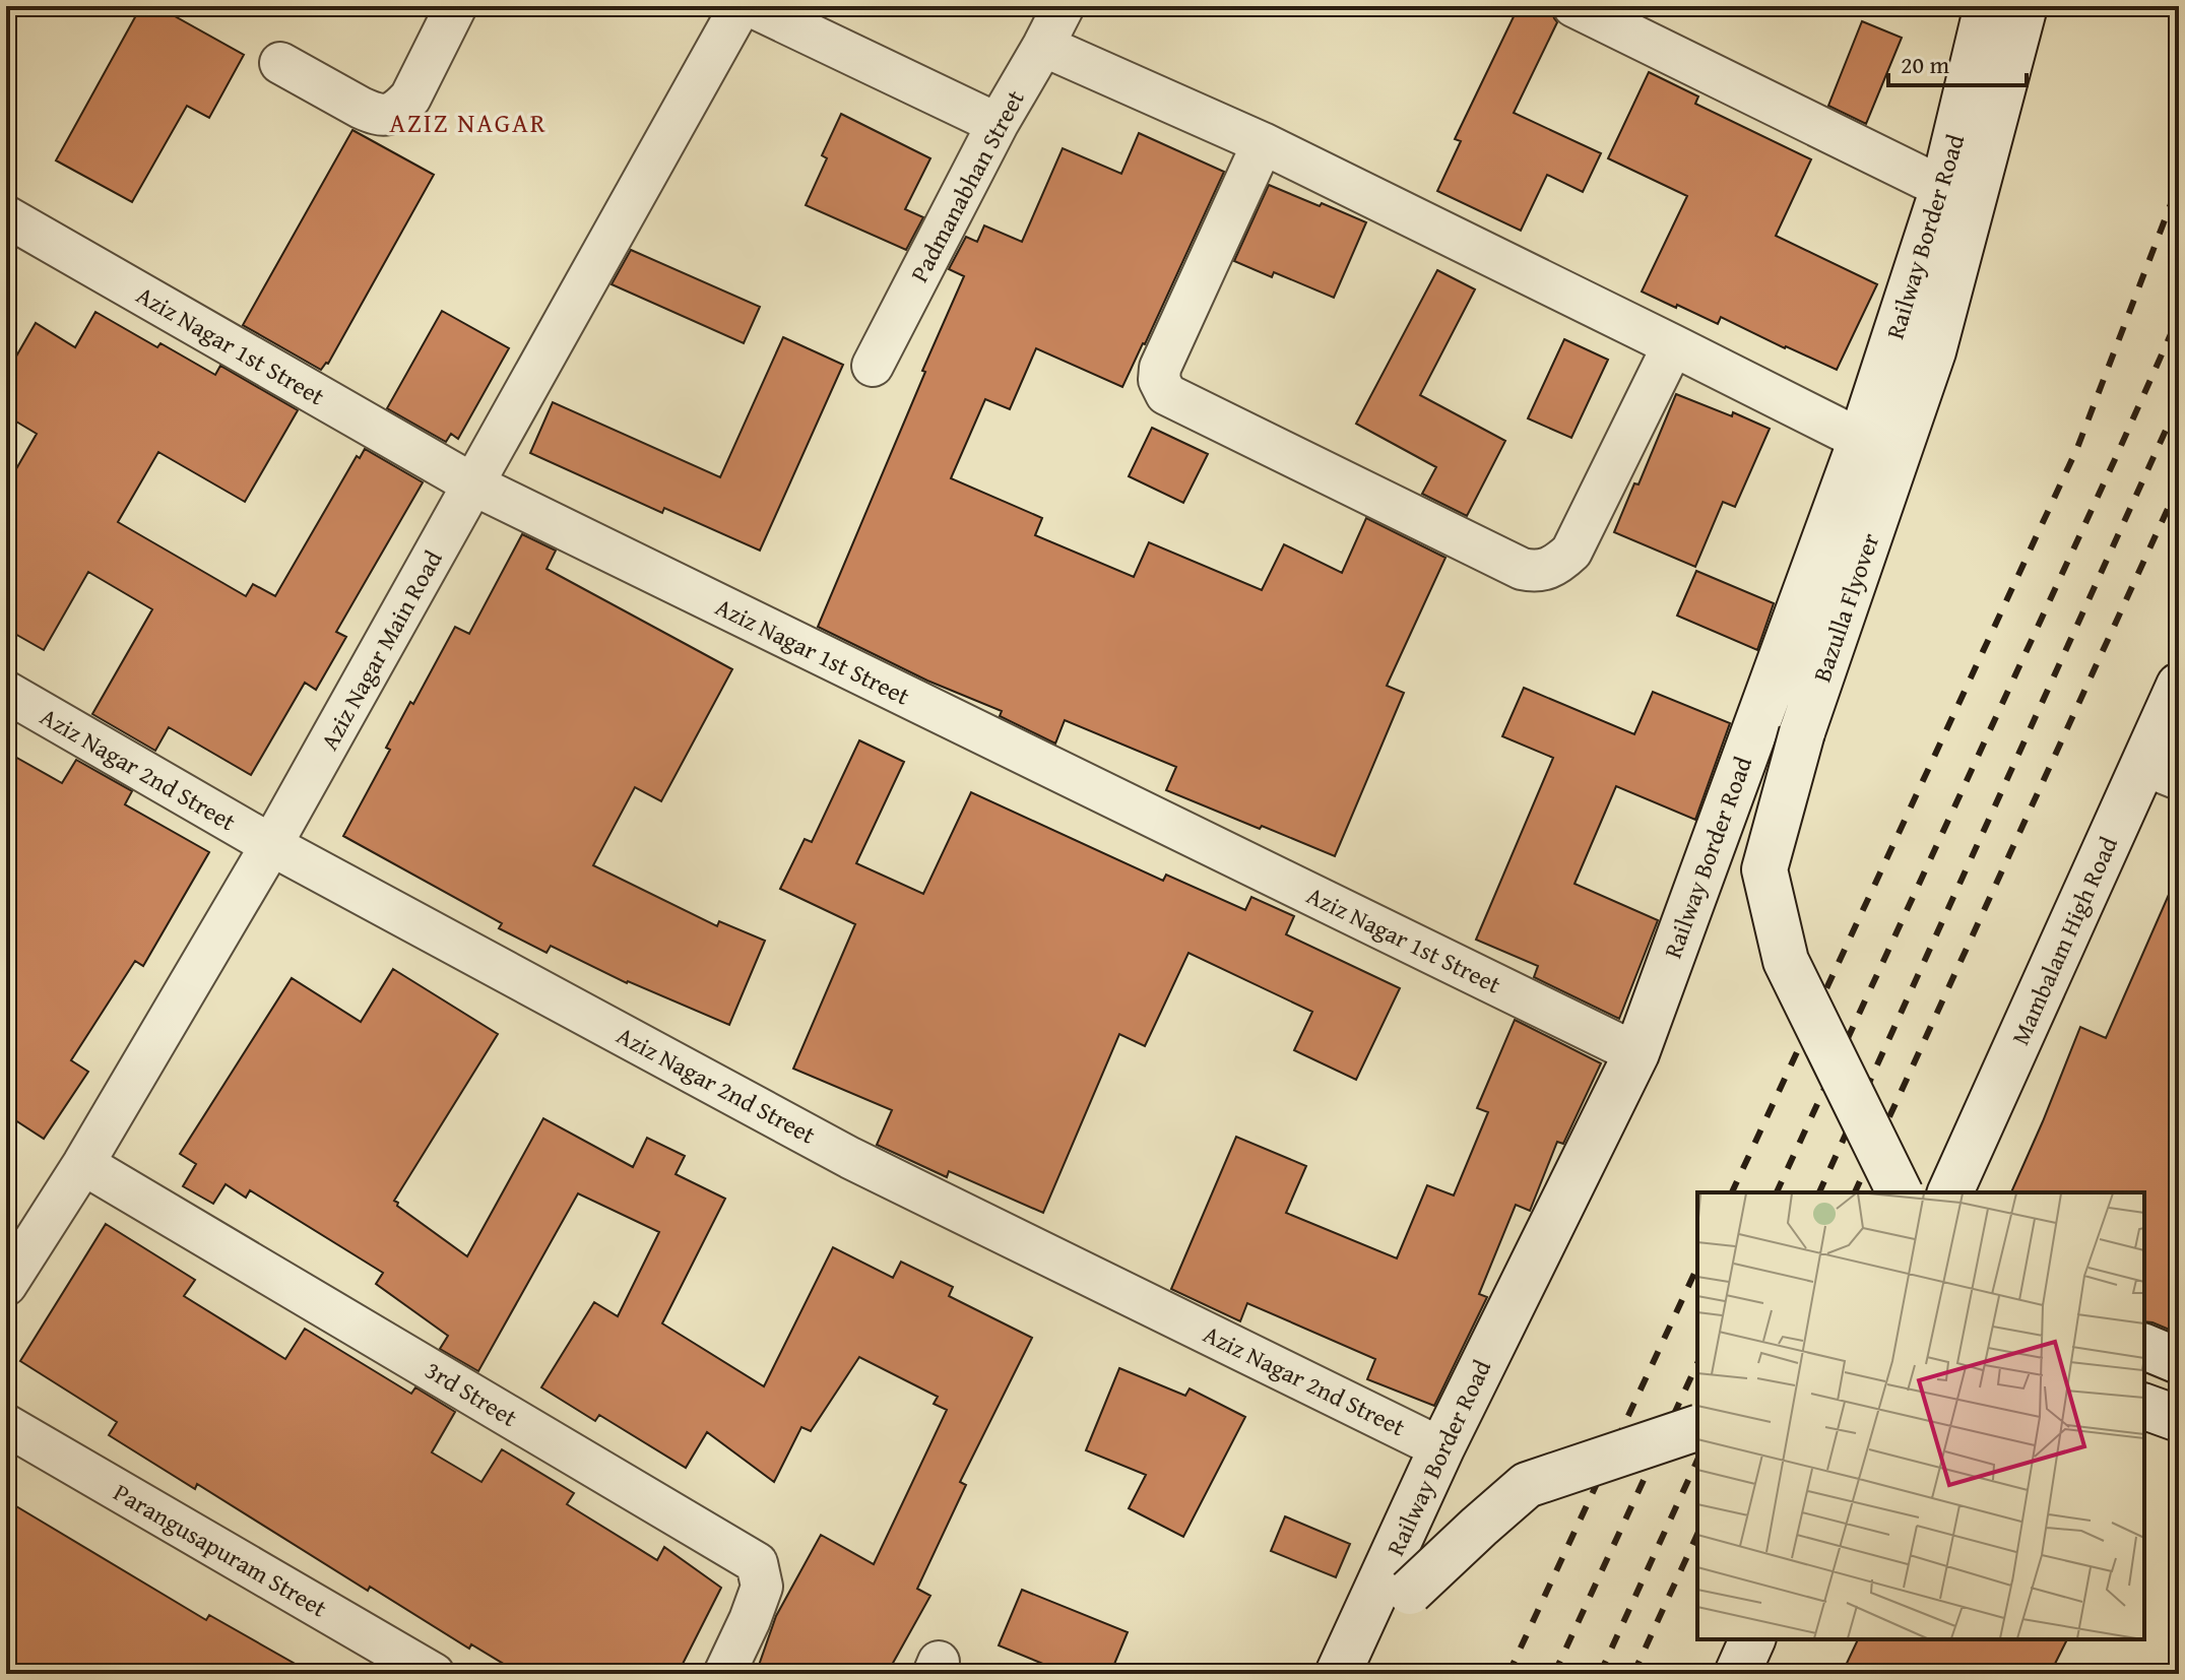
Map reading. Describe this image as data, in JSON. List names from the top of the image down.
{
  "streets": {
    "street": [
      "Padmanabhan Street",
      "Railway Border Road",
      "Aziz Nagar 1st Street",
      "Bazulla Flyover",
      "Aziz Nagar Main Road",
      "Aziz Nagar 2nd Street",
      "Mambalam High Road",
      "3rd Street",
      "Parangusapuram Street"
    ]
  },
  "crossings": [
    ["Railway Border Road", "Aziz Nagar 1st Street"],
    ["Railway Border Road", "Aziz Nagar 2nd Street"],
    ["Aziz Nagar 1st Street", "Aziz Nagar Main Road"],
    ["Aziz Nagar Main Road", "Aziz Nagar 2nd Street"],
    ["Aziz Nagar Main Road", "3rd Street"]
  ],
  "districts": ["AZIZ NAGAR"],
  "scale_bar": "20 m"
}
